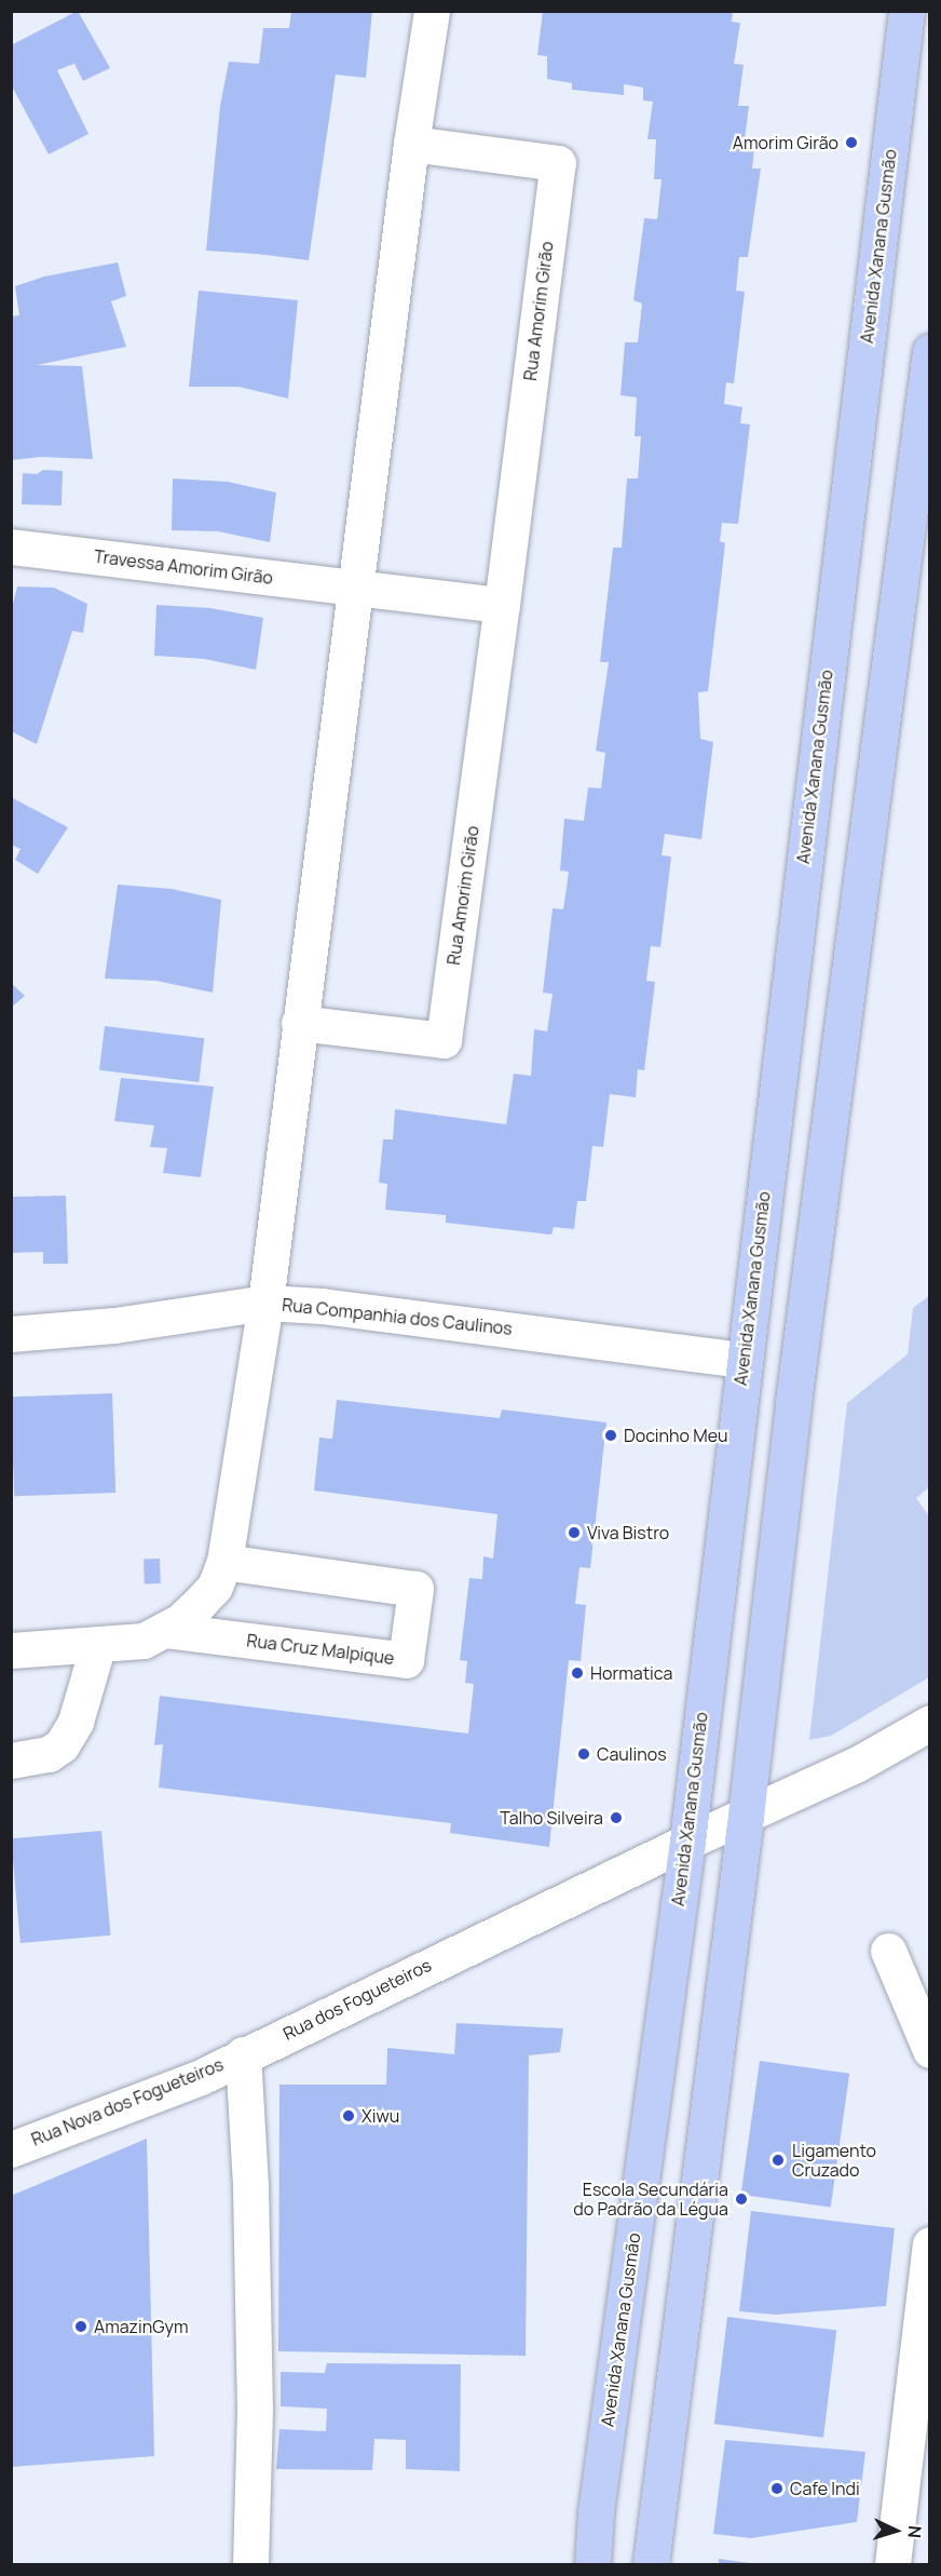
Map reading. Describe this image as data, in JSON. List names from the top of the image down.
{
  "streets": {
    "main road": ["Avenida Xanana Gusmão"],
    "street": [
      "Rua Amorim Girão",
      "Travessa Amorim Girão",
      "Rua Companhia dos Caulinos",
      "Rua Cruz Malpique",
      "Rua dos Fogueteiros",
      "Rua Nova dos Fogueteiros"
    ]
  },
  "crossings": [
    ["Avenida Xanana Gusmão", "Rua Companhia dos Caulinos"],
    ["Avenida Xanana Gusmão", "Rua dos Fogueteiros"],
    ["Rua Companhia dos Caulinos", "Rua Cruz Malpique"],
    ["Rua dos Fogueteiros", "Rua Nova dos Fogueteiros"]
  ],
  "places": [
    "Amorim Girão",
    "Docinho Meu",
    "Viva Bistro",
    "Hormatica",
    "Caulinos",
    "Talho Silveira",
    "Xiwu",
    "Ligamento Cruzado",
    "Escola Secundária do Padrão da Légua",
    "AmazinGym",
    "Cafe Indi"
  ],
  "north": "right"
}
